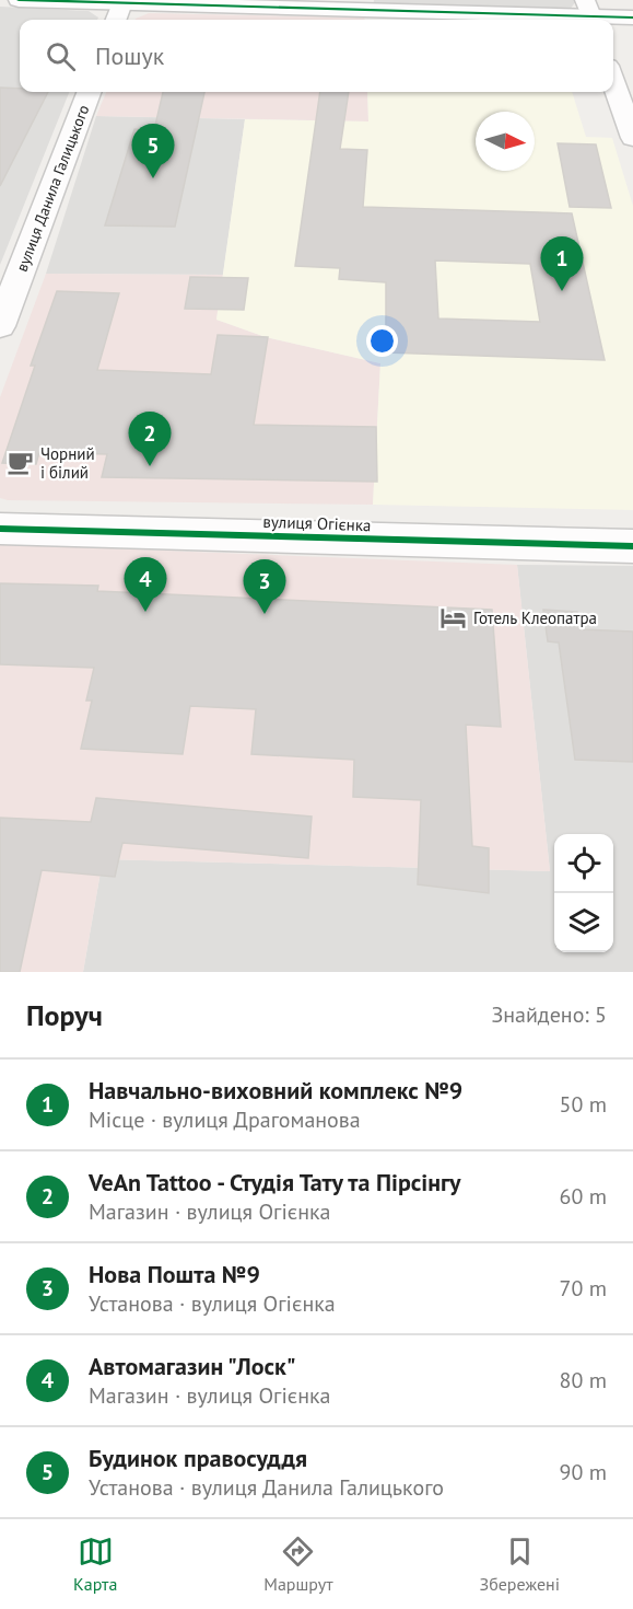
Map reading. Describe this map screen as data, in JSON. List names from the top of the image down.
{
  "streets": {
    "street": ["вулиця Данила Галицького", "вулиця Огієнка"]
  },
  "places": {
    "cafe": ["Чорний і білий"],
    "hotel": ["Готель Клеопатра"]
  },
  "north": "right",
  "page": {
    "search": "Пошук",
    "pins": [
      "5",
      "1",
      "2",
      "4",
      "3"
    ],
    "heading": ["Поруч", "Знайдено: 5"],
    "list": [
      {
        "mark": "1",
        "name": "Навчально-виховний комплекс №9",
        "note": "Місце · вулиця Драгоманова",
        "value": "50 m"
      },
      {
        "mark": "2",
        "name": "VeAn Tattoo - Студія Тату та Пірсінгу",
        "note": "Магазин · вулиця Огієнка",
        "value": "60 m"
      },
      {
        "mark": "3",
        "name": "Нова Пошта №9",
        "note": "Установа · вулиця Огієнка",
        "value": "70 m"
      },
      {
        "mark": "4",
        "name": "Автомагазин \"Лоск\"",
        "note": "Магазин · вулиця Огієнка",
        "value": "80 m"
      },
      {
        "mark": "5",
        "name": "Будинок правосуддя",
        "note": "Установа · вулиця Данила Галицького",
        "value": "90 m"
      }
    ],
    "nav": ["Карта", "Маршрут", "Збережені"]
  }
}
